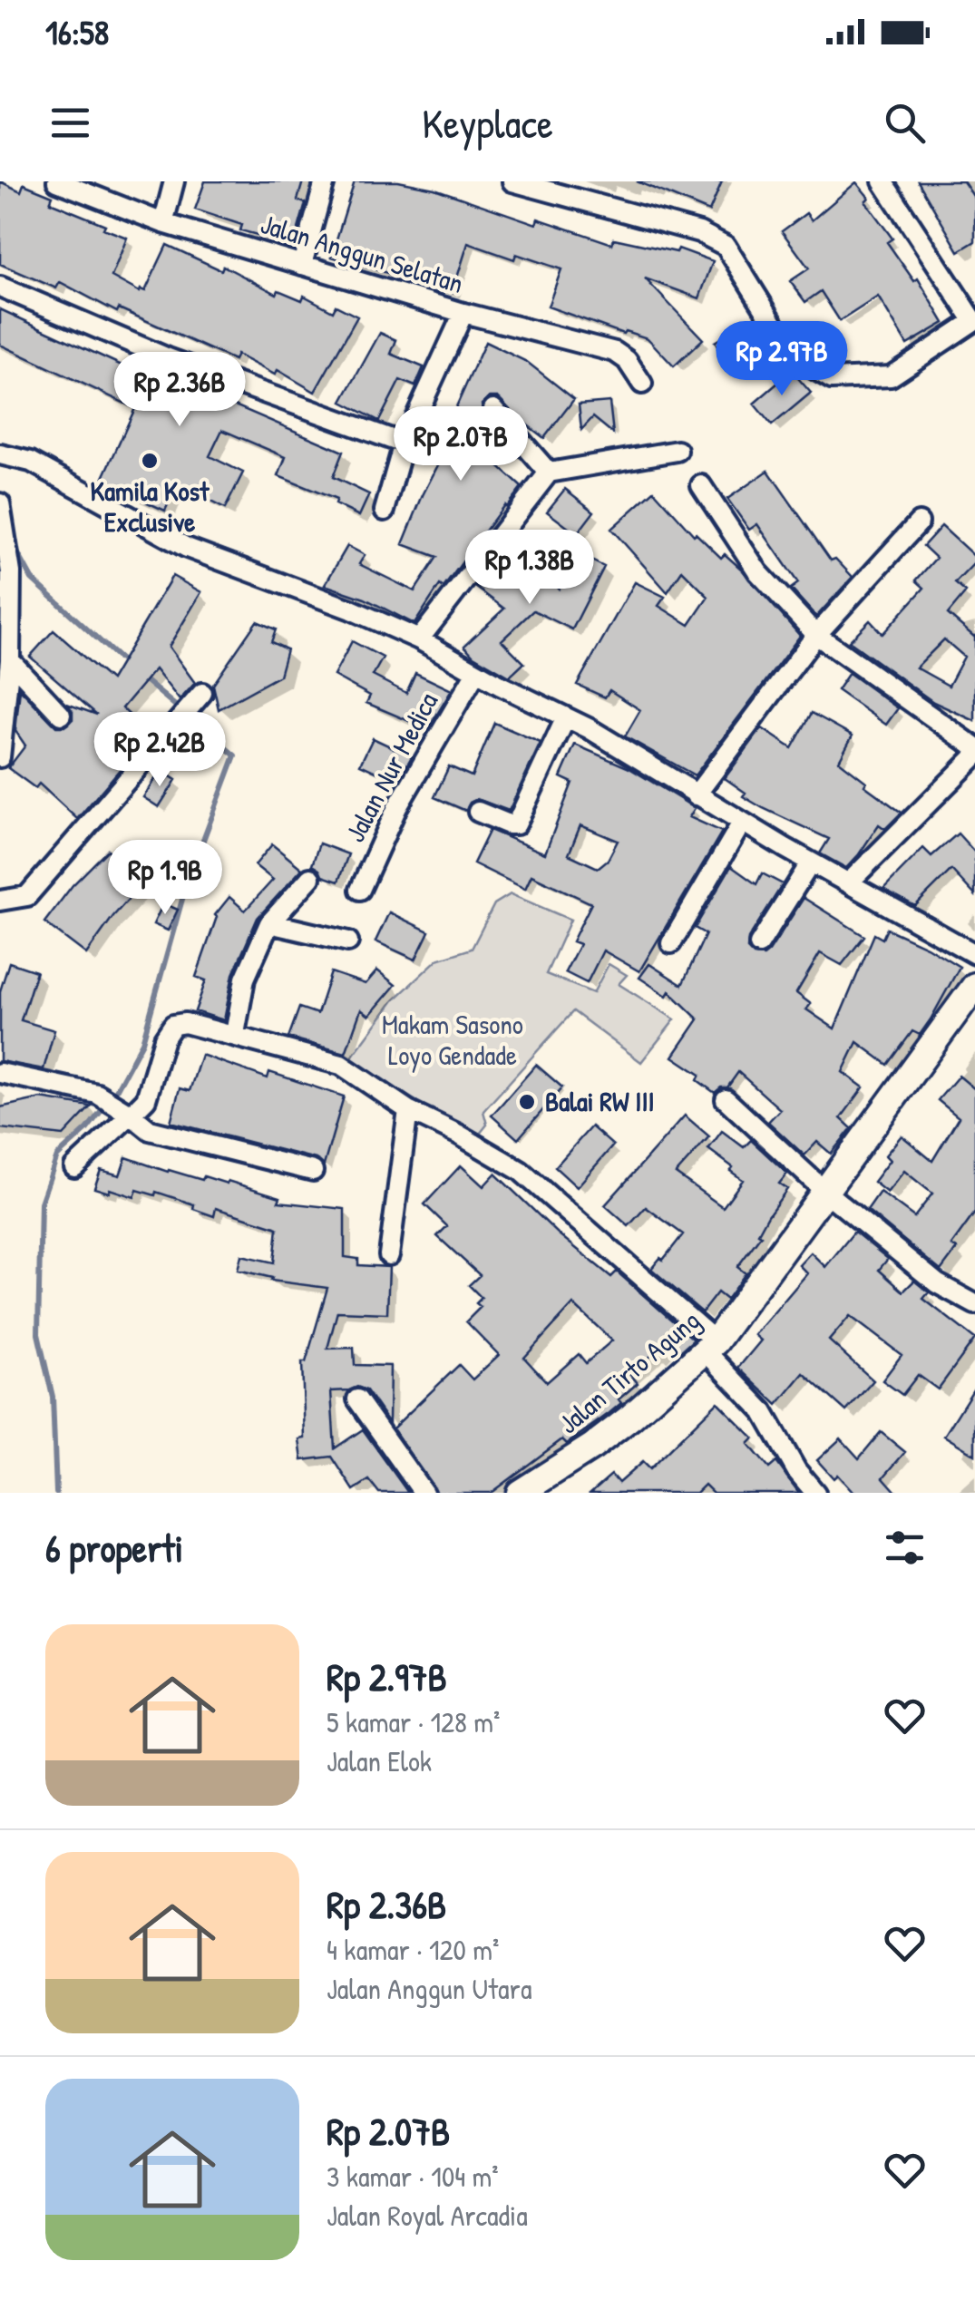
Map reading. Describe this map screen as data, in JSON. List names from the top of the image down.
{
  "streets": {
    "main road": ["Jalan Tirto Agung"],
    "street": ["Jalan Anggun Selatan", "Jalan Nur Medica"]
  },
  "parks": ["Makam Sasono Loyo Gendade"],
  "places": ["Kamila Kost Exclusive", "Balai RW III"],
  "page": {
    "status": "16:58",
    "header": "Keyplace",
    "price": [
      "Rp 2.97B",
      "Rp 2.36B",
      "Rp 2.07B",
      "Rp 1.38B",
      "Rp 2.42B",
      "Rp 1.9B"
    ],
    "heading": "6 properti",
    "list": [
      {
        "name": "Rp 2.97B",
        "note": "5 kamar · 128 m² · Jalan Elok"
      },
      {
        "name": "Rp 2.36B",
        "note": "4 kamar · 120 m² · Jalan Anggun Utara"
      },
      {
        "name": "Rp 2.07B",
        "note": "3 kamar · 104 m² · Jalan Royal Arcadia"
      }
    ]
  }
}
